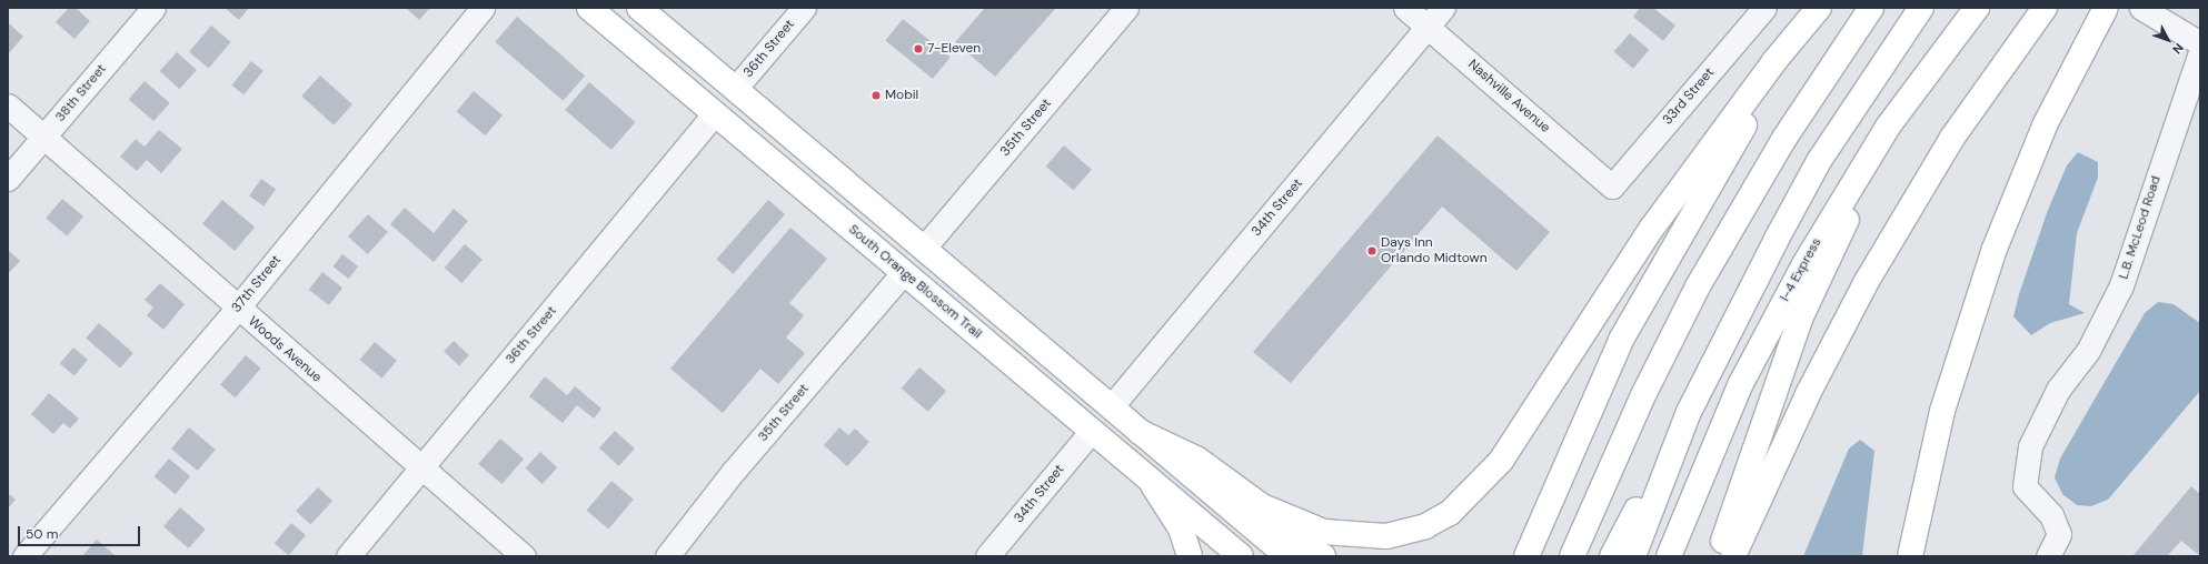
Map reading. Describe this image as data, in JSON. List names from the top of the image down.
{
  "streets": {
    "main road": ["I-4 Express", "South Orange Blossom Trail"],
    "street": [
      "36th Street",
      "38th Street",
      "Nashville Avenue",
      "33rd Street",
      "35th Street",
      "34th Street",
      "L.B. McLeod Road",
      "37th Street",
      "Woods Avenue"
    ]
  },
  "crossings": [
    ["36th Street", "South Orange Blossom Trail"],
    ["36th Street", "Woods Avenue"],
    ["38th Street", "Woods Avenue"],
    ["Nashville Avenue", "33rd Street"],
    ["Nashville Avenue", "34th Street"],
    ["35th Street", "South Orange Blossom Trail"],
    ["34th Street", "South Orange Blossom Trail"],
    ["37th Street", "Woods Avenue"]
  ],
  "places": ["7-Eleven", "Mobil", "Days Inn Orlando Midtown"],
  "scale_bar": "50 m",
  "north": "bottom right"
}
